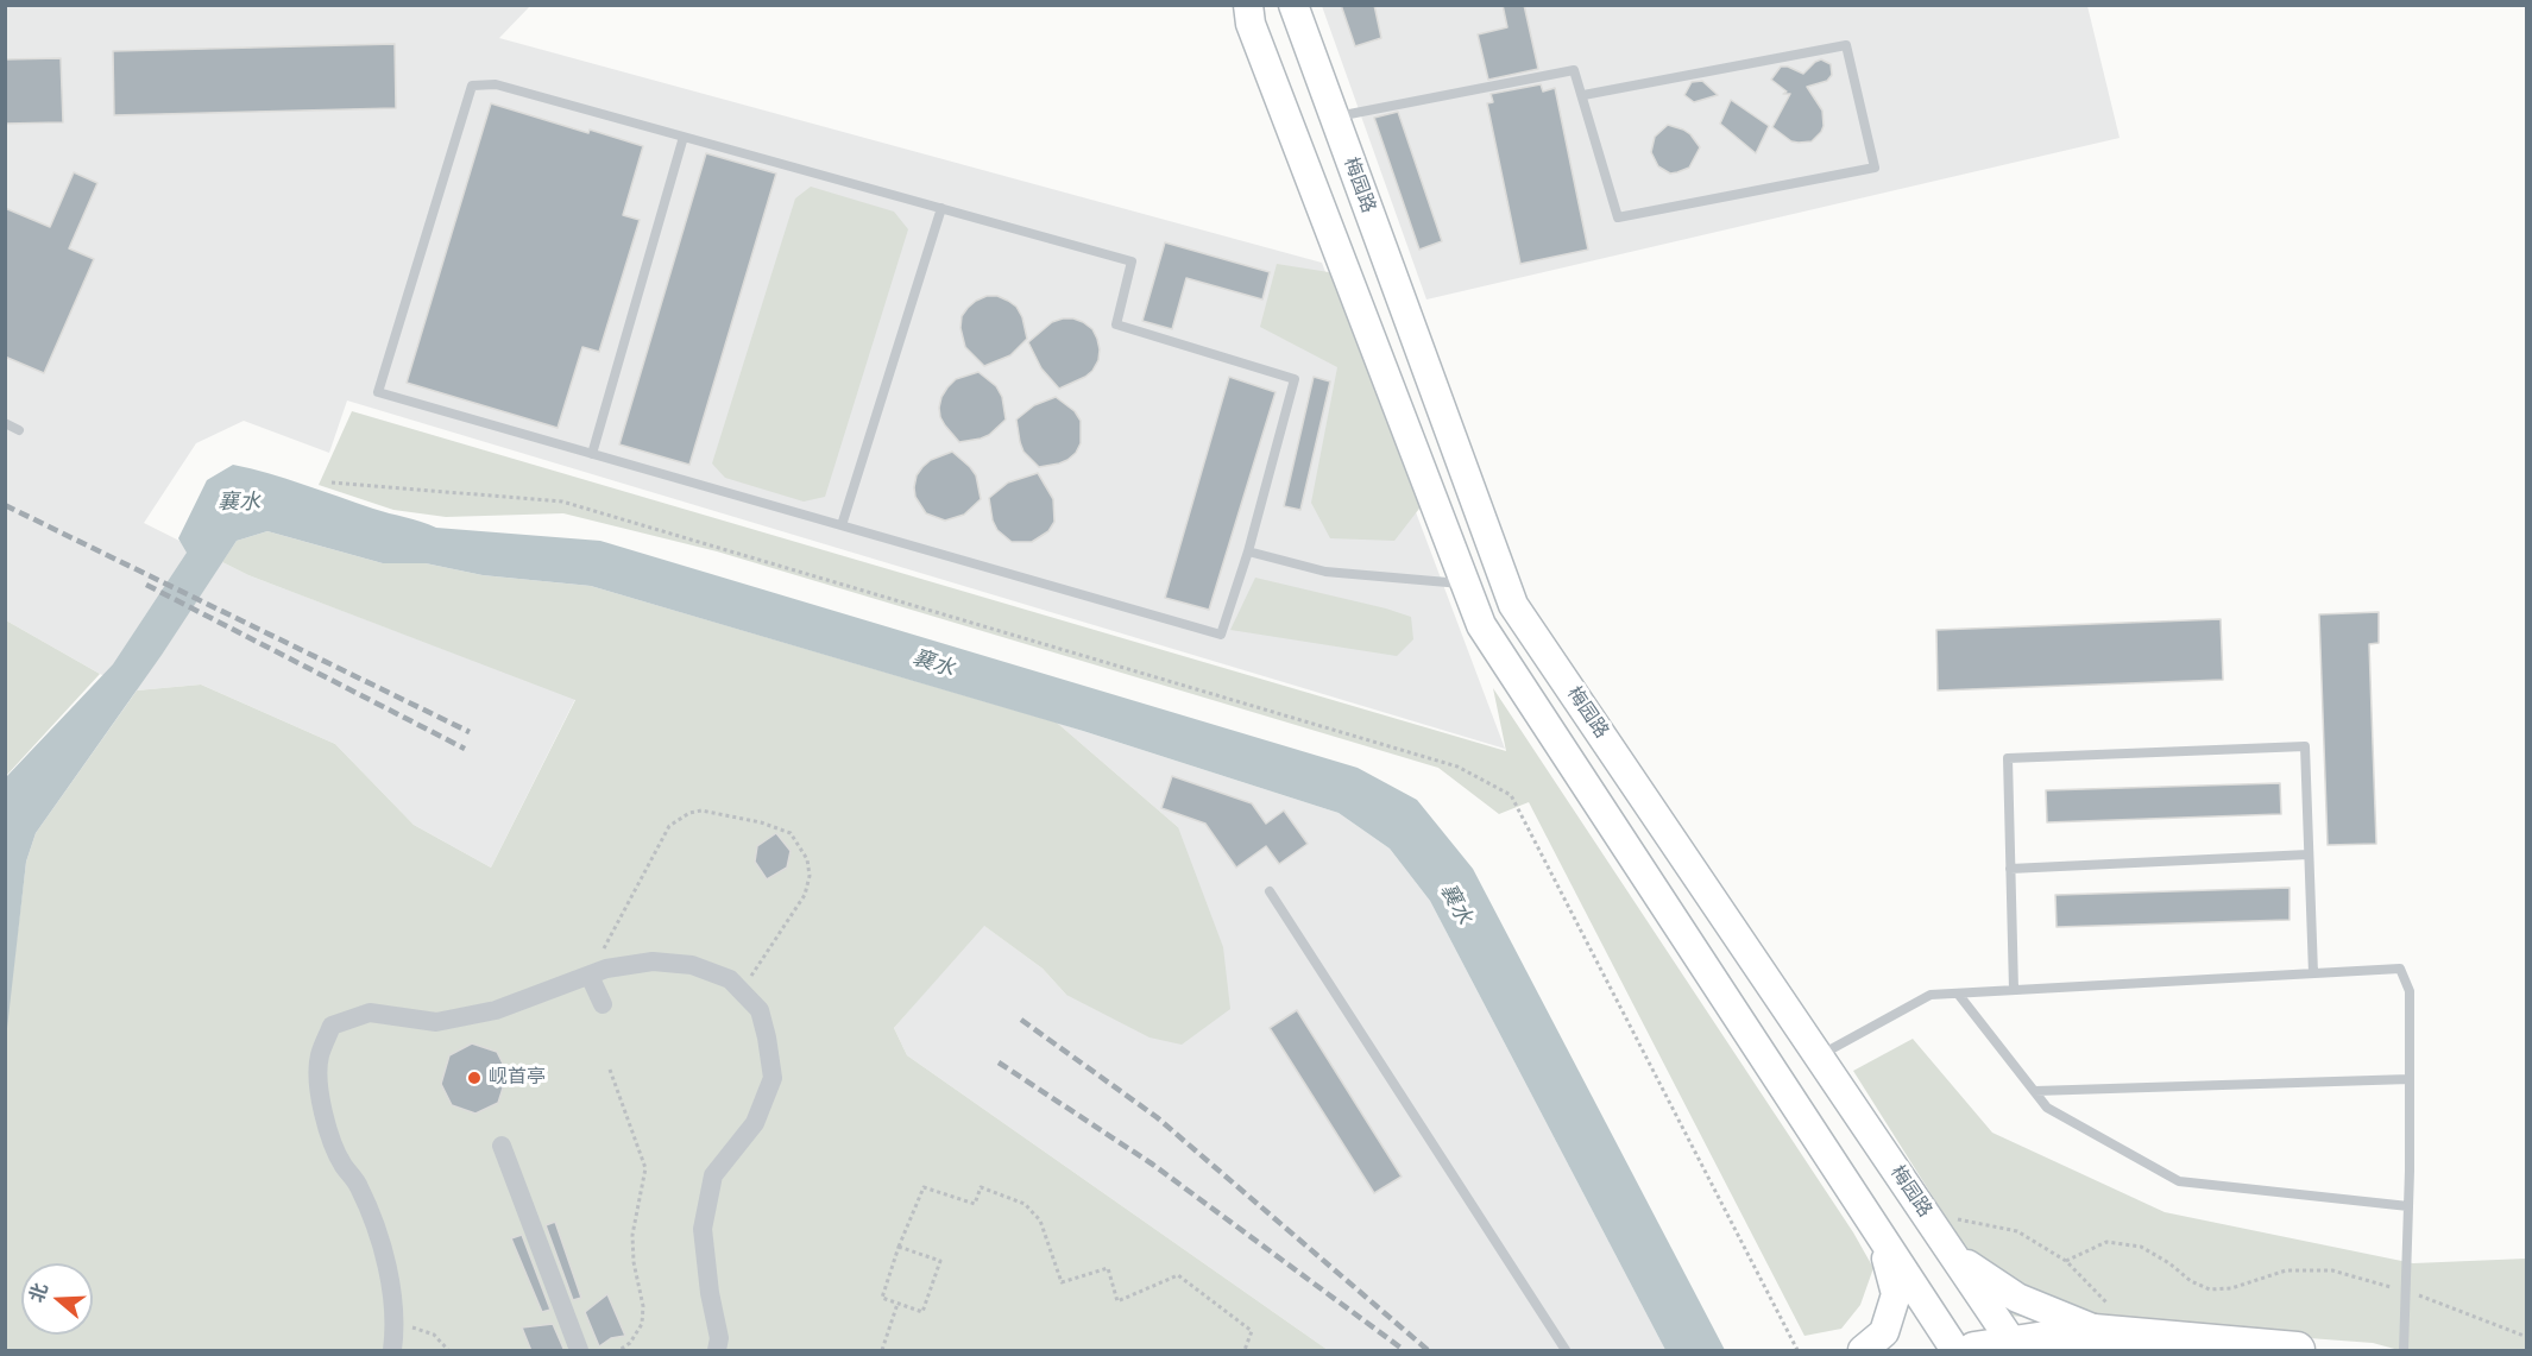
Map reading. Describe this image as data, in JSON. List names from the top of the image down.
{
  "streets": {
    "main road": ["梅园路"]
  },
  "water": ["襄水"],
  "places": ["岘首亭"],
  "north": "left"
}
